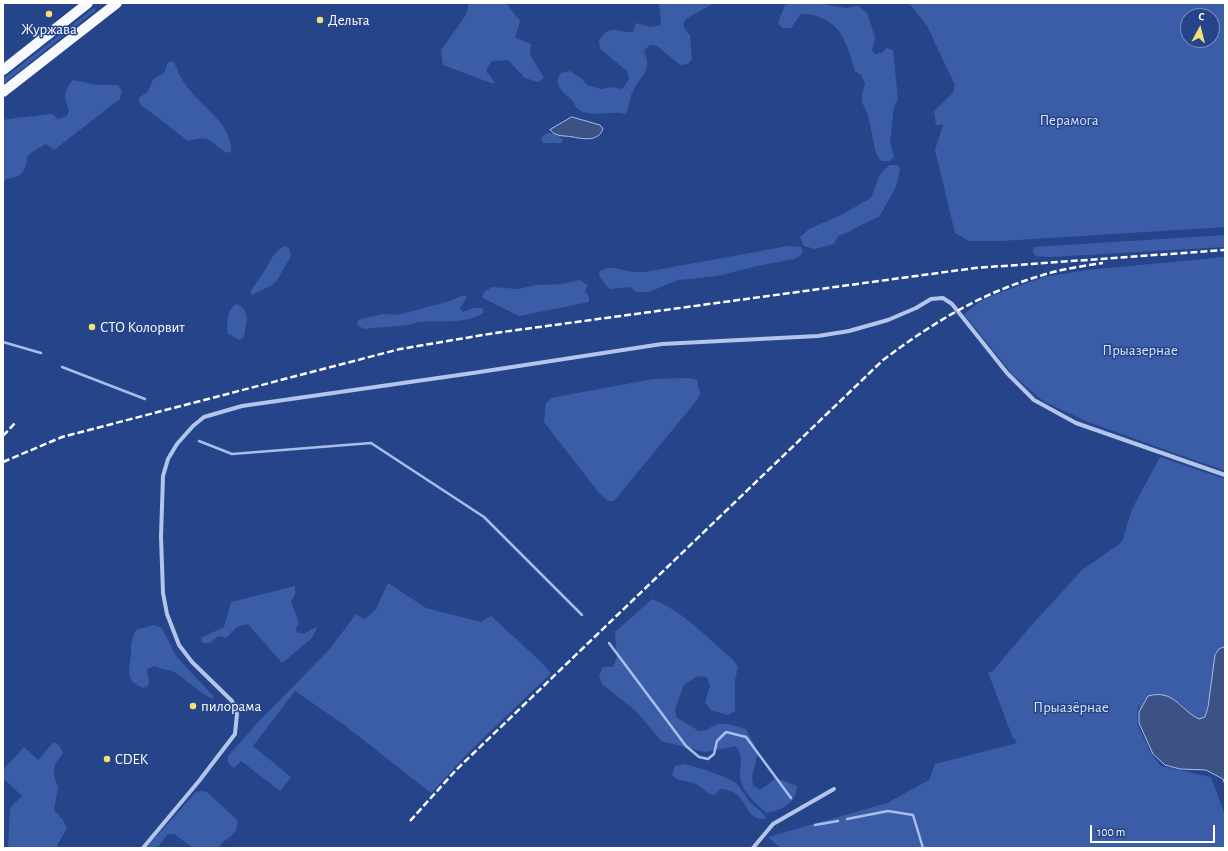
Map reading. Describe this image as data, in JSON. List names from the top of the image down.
{
  "parks": ["Перамога", "Прыазернае", "Прыазёрнае"],
  "places": [
    "Журжава",
    "Дельта",
    "СТО Колорвит",
    "пилорама",
    "CDEK"
  ],
  "scale_bar": "100 m",
  "north": "top"
}
